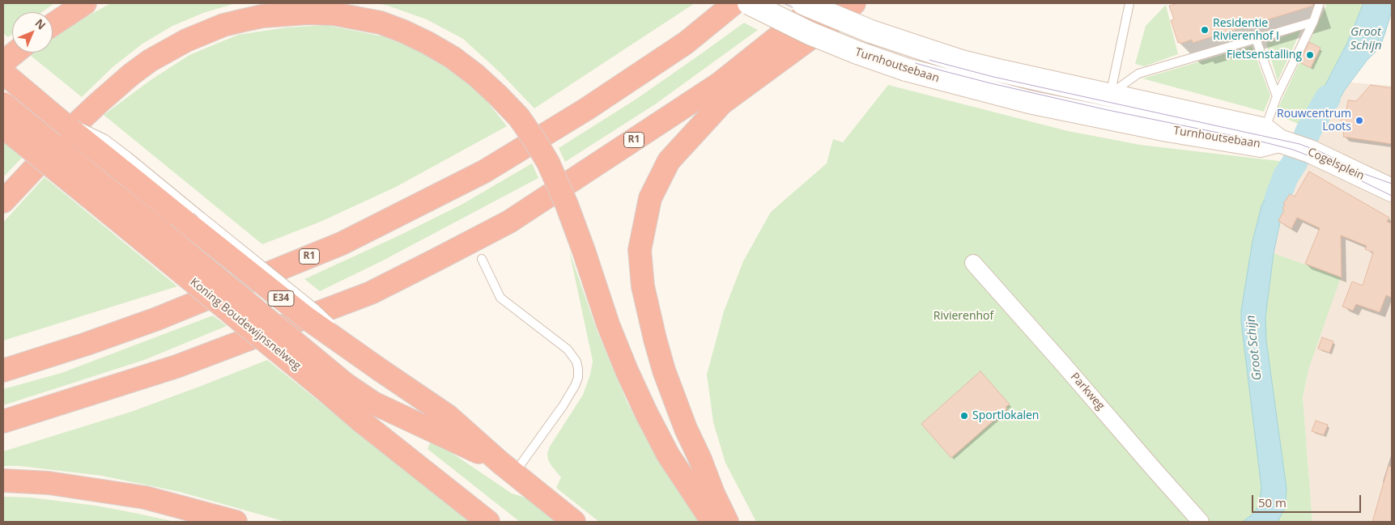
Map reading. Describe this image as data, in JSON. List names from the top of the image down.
{
  "streets": {
    "highway": ["R1", "E34", "Koning Boudewijnsnelweg"],
    "main road": ["Turnhoutsebaan", "Cogelsplein"],
    "street": ["Parkweg"]
  },
  "crossings": [
    ["Turnhoutsebaan", "Cogelsplein"],
    ["E34", "Koning Boudewijnsnelweg"]
  ],
  "water": ["Groot Schijn"],
  "parks": ["Rivierenhof"],
  "places": [
    "Residentie Rivierenhof I",
    "Fietsenstalling",
    "Rouwcentrum Loots",
    "Sportlokalen"
  ],
  "scale_bar": "50 m",
  "north": "top right"
}
